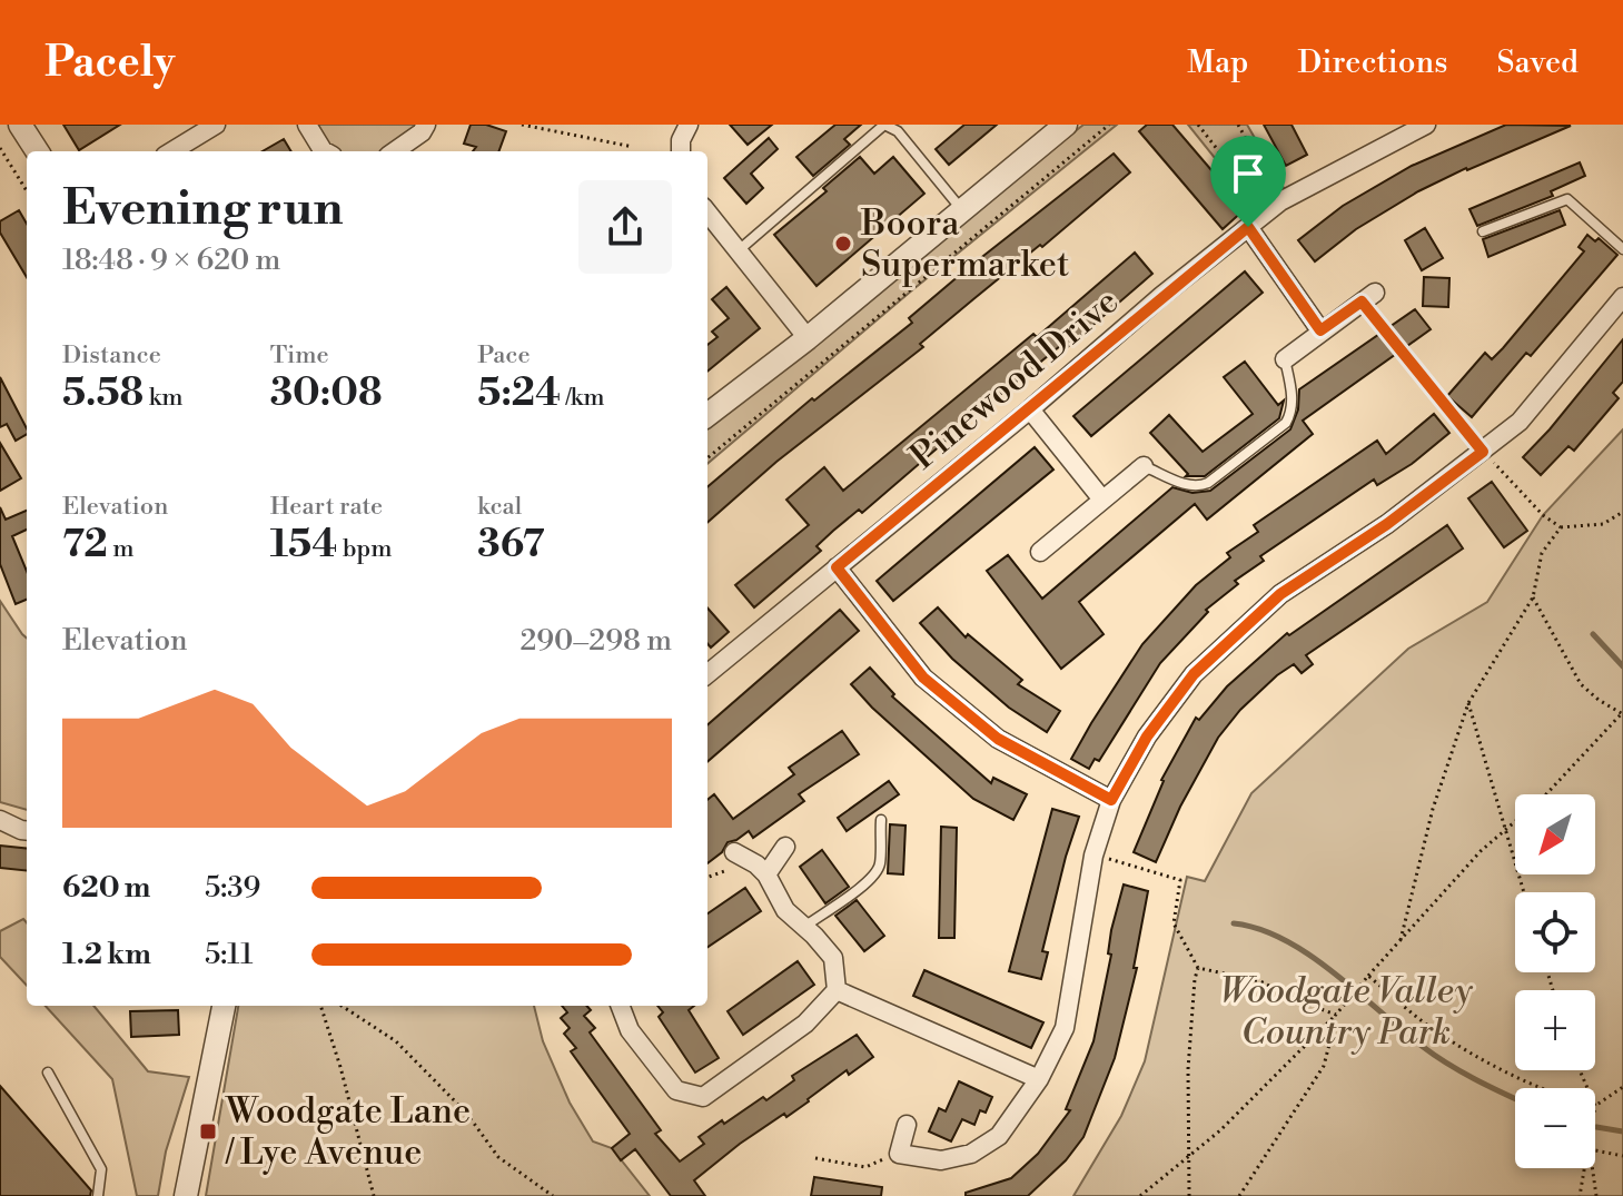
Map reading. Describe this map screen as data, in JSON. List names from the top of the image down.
{
  "streets": {
    "street": ["Pinewood Drive"]
  },
  "parks": ["Woodgate Valley Country Park"],
  "places": {
    "other": ["Boora Supermarket"],
    "transit": ["Woodgate Lane / Lye Avenue"]
  },
  "north": "bottom left",
  "page": {
    "header": "Pacely",
    "nav": ["Map", "Directions", "Saved"],
    "heading": ["Evening run", "18:48 · 9 × 620 m"],
    "stats": [
      ["Distance", "5.58 km"],
      ["Time", "30:08"],
      ["Pace", "5:24 /km"],
      ["Elevation", "72 m"],
      ["Heart rate", "154 bpm"],
      ["kcal", "367"]
    ],
    "chart": ["Elevation", "290–298 m"],
    "map_buttons": ["+", "−"],
    "list": [
      {
        "name": "620 m",
        "note": "5:39"
      },
      {
        "name": "1.2 km",
        "note": "5:11"
      }
    ]
  }
}
